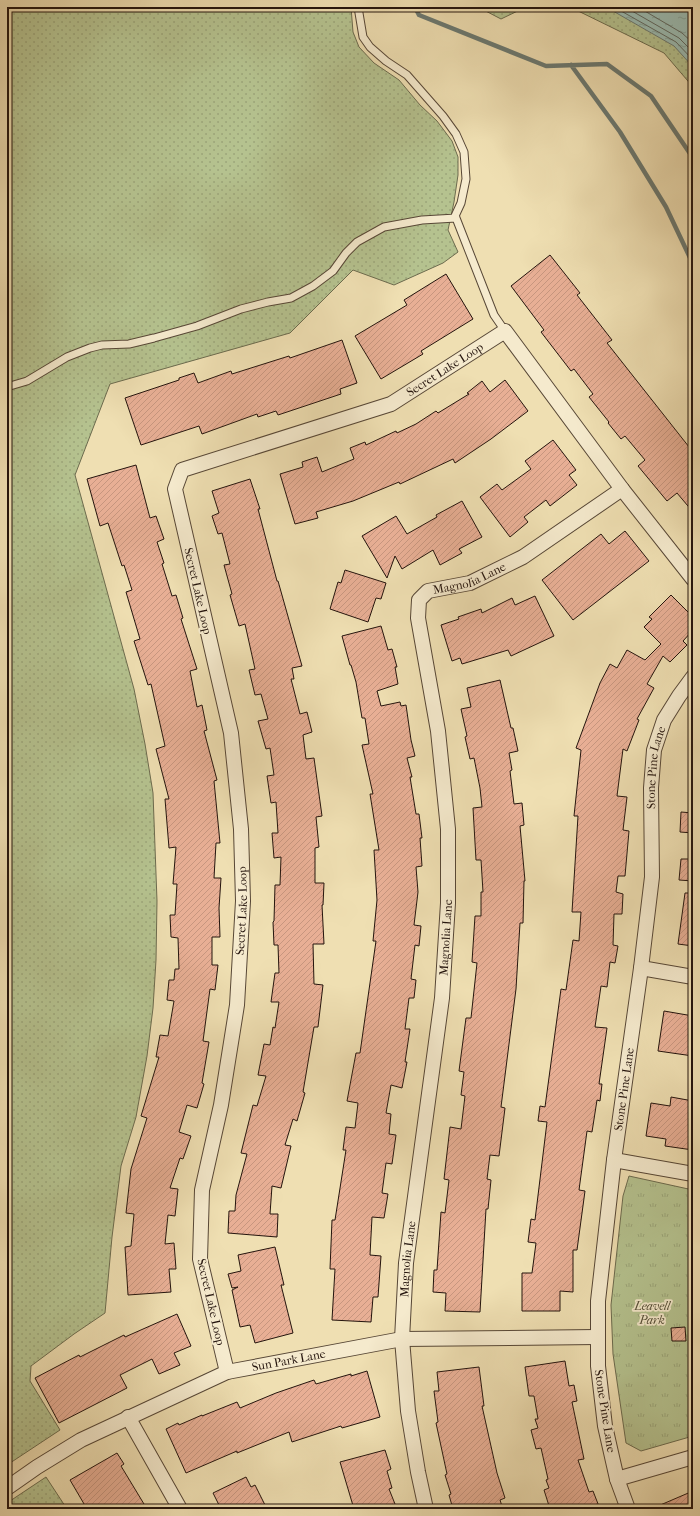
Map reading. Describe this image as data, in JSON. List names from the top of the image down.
{
  "streets": {
    "street": [
      "Secret Lake Loop",
      "Magnolia Lane",
      "Stone Pine Lane",
      "Sun Park Lane"
    ]
  },
  "crossings": [
    ["Secret Lake Loop", "Sun Park Lane"],
    ["Magnolia Lane", "Sun Park Lane"],
    ["Stone Pine Lane", "Sun Park Lane"]
  ],
  "parks": ["Leavell Park"]
}
